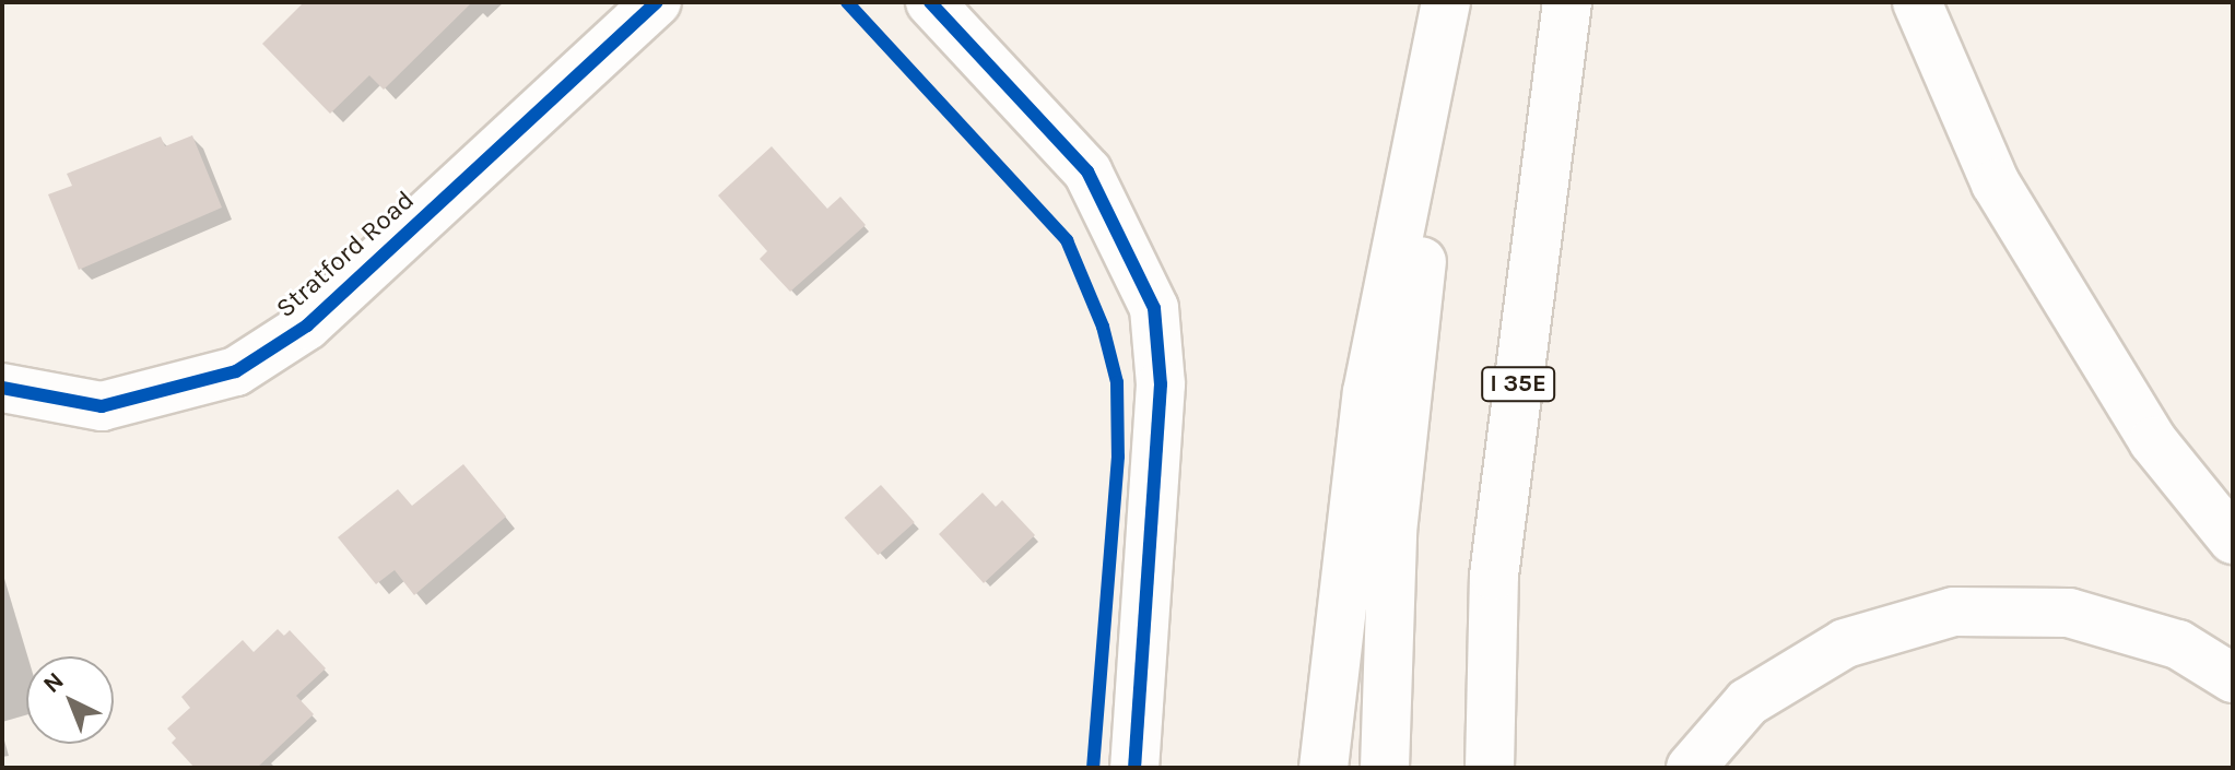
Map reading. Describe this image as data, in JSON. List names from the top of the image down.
{
  "streets": {
    "main road": ["Stratford Road", "I 35E"]
  },
  "north": "top left"
}
